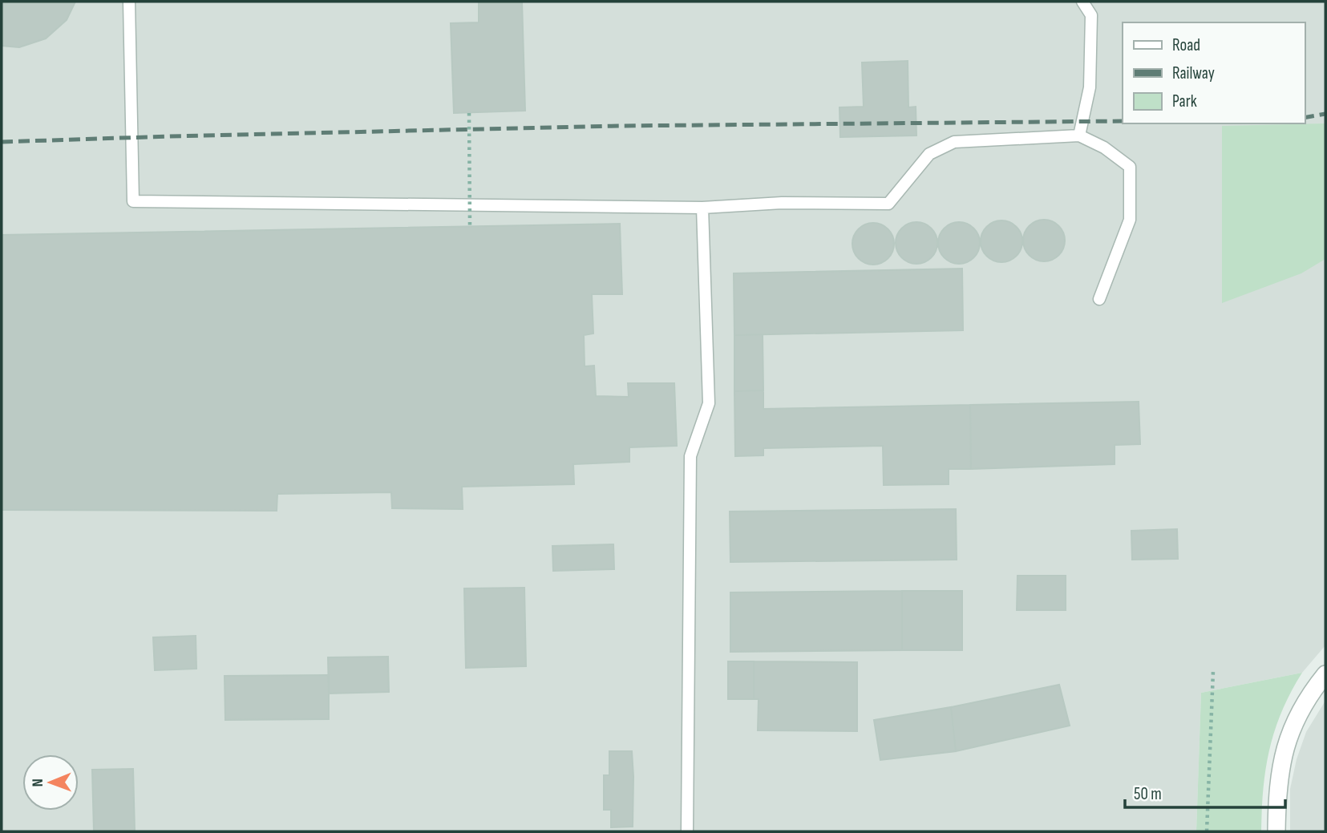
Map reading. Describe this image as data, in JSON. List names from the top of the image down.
{
  "legend": ["Road", "Railway", "Park"],
  "scale_bar": "50 m",
  "north": "left"
}
